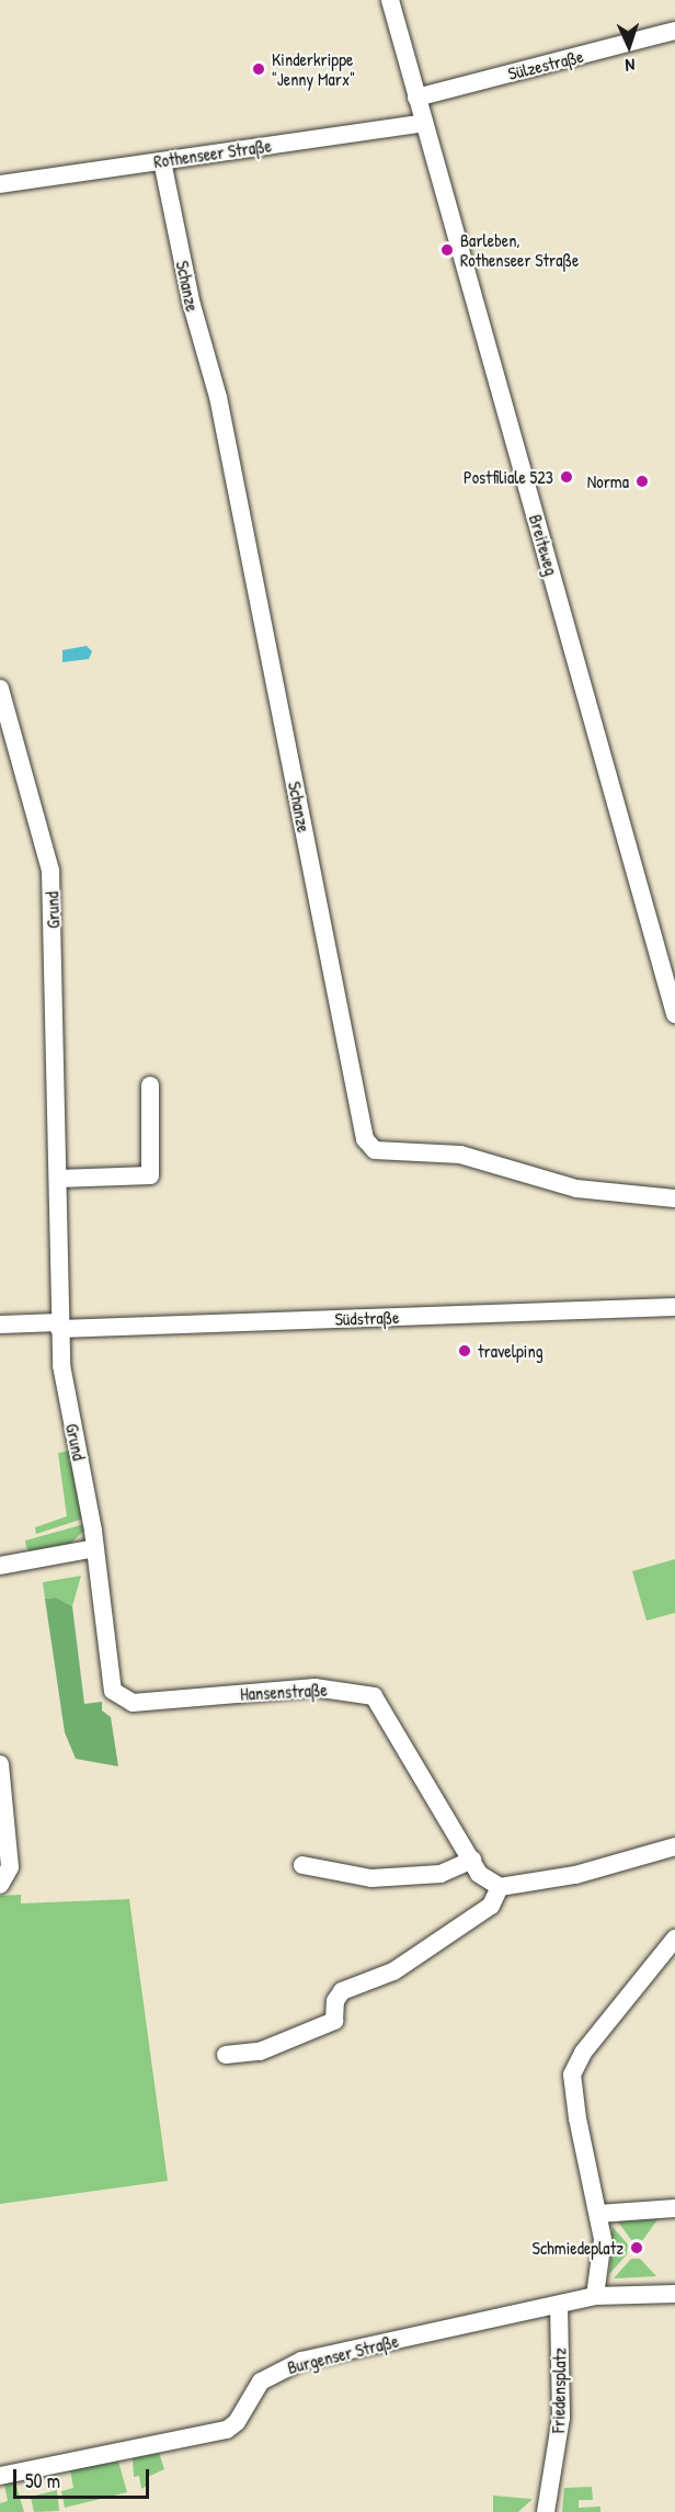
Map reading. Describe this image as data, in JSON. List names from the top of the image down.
{
  "streets": {
    "street": [
      "Sülzestraße",
      "Rothenseer Straße",
      "Schanze",
      "Breiteweg",
      "Grund",
      "Südstraße",
      "Hansenstraße",
      "Burgenser Straße",
      "Friedensplatz"
    ]
  },
  "crossings": [
    ["Sülzestraße", "Breiteweg"],
    ["Rothenseer Straße", "Schanze"],
    ["Rothenseer Straße", "Breiteweg"],
    ["Grund", "Südstraße"],
    ["Grund", "Hansenstraße"],
    ["Burgenser Straße", "Friedensplatz"]
  ],
  "places": [
    "Kinderkrippe \"Jenny Marx\"",
    "Barleben, Rothenseer Straße",
    "Postfiliale 523",
    "Norma",
    "travelping",
    "Schmiedeplatz"
  ],
  "scale_bar": "50 m",
  "north": "bottom"
}
